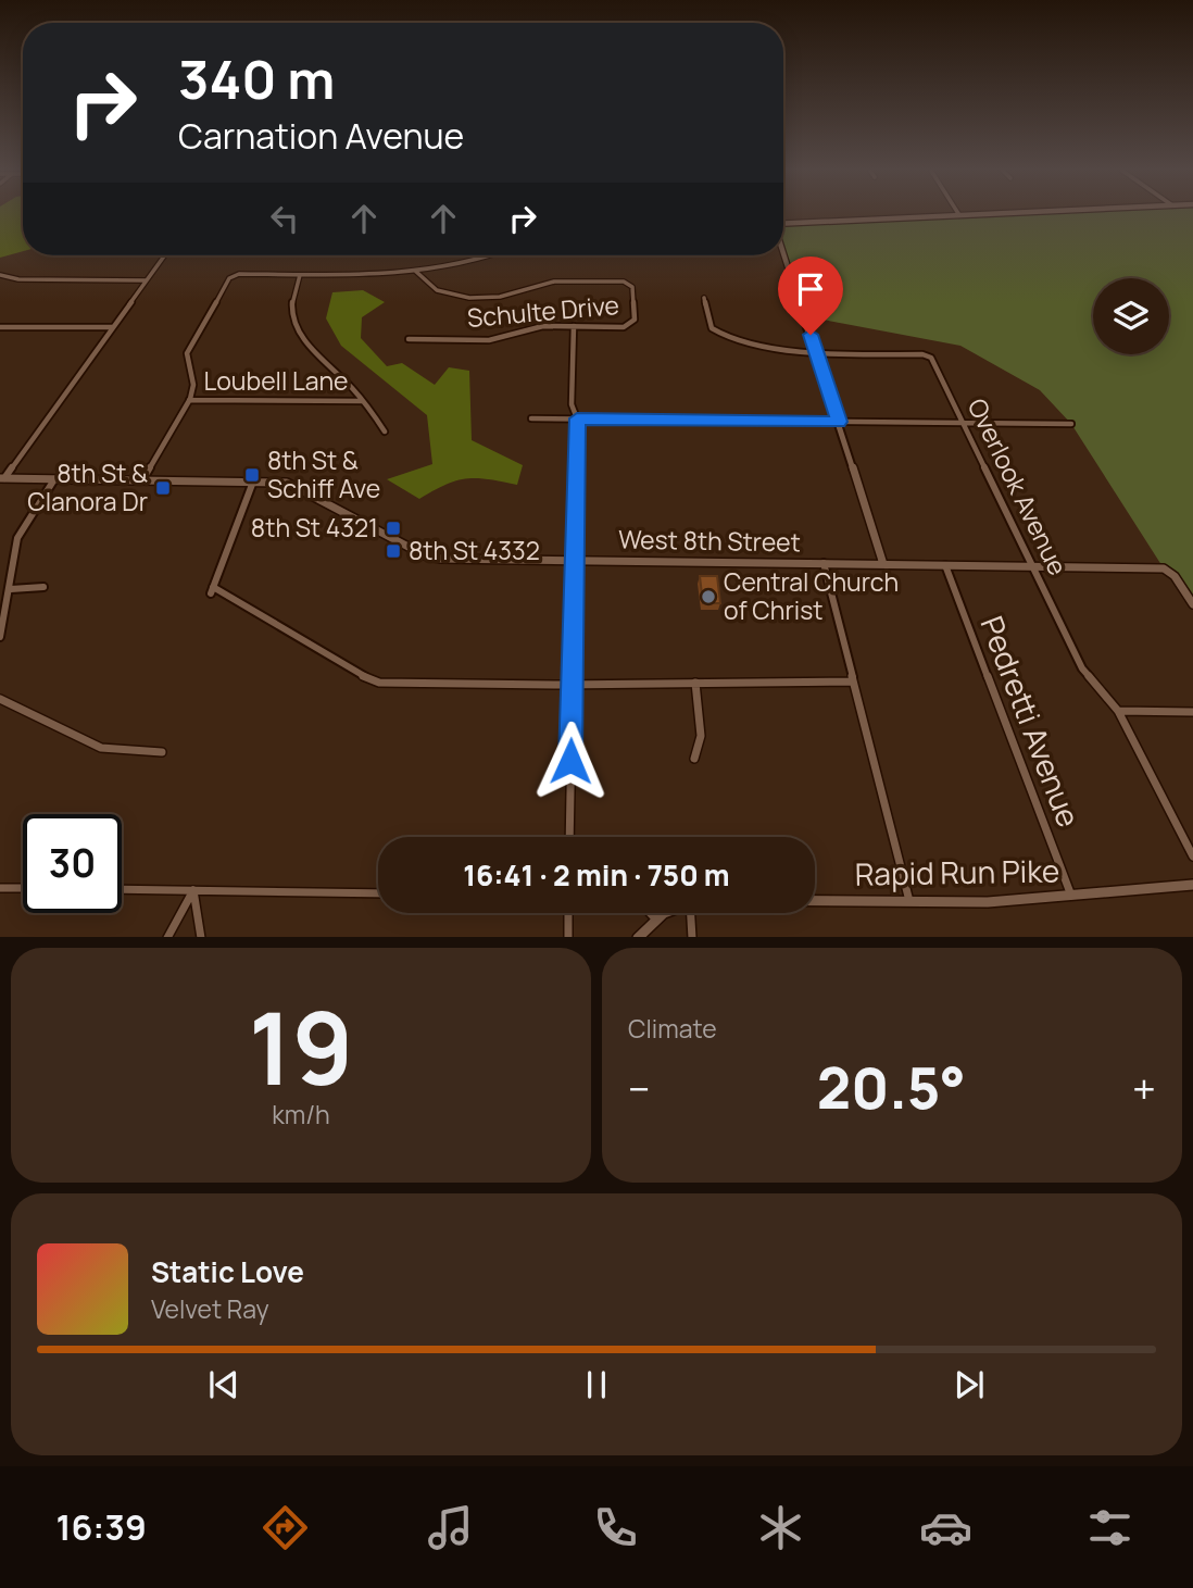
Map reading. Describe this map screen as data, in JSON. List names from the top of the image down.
{
  "streets": {
    "street": [
      "Schulte Drive",
      "Loubell Lane",
      "Overlook Avenue",
      "West 8th Street",
      "Pedretti Avenue",
      "Rapid Run Pike"
    ]
  },
  "crossings": [
    ["Overlook Avenue", "West 8th Street"],
    ["West 8th Street", "Pedretti Avenue"],
    ["Pedretti Avenue", "Rapid Run Pike"]
  ],
  "places": {
    "transit": [
      "8th St & Schiff Ave",
      "8th St & Clanora Dr",
      "8th St 4321",
      "8th St 4332"
    ],
    "other": ["Central Church of Christ"]
  },
  "page": {
    "turn": ["340 m", "Carnation Avenue"],
    "limit": "30",
    "trip": "16:41 · 2 min · 750 m",
    "tile": [
      ["19", "km/h"],
      "Climate"
    ],
    "heat": ["−", "20.5°", "+"],
    "song": ["Static Love", "Velvet Ray"],
    "tabs": "16:39"
  }
}
